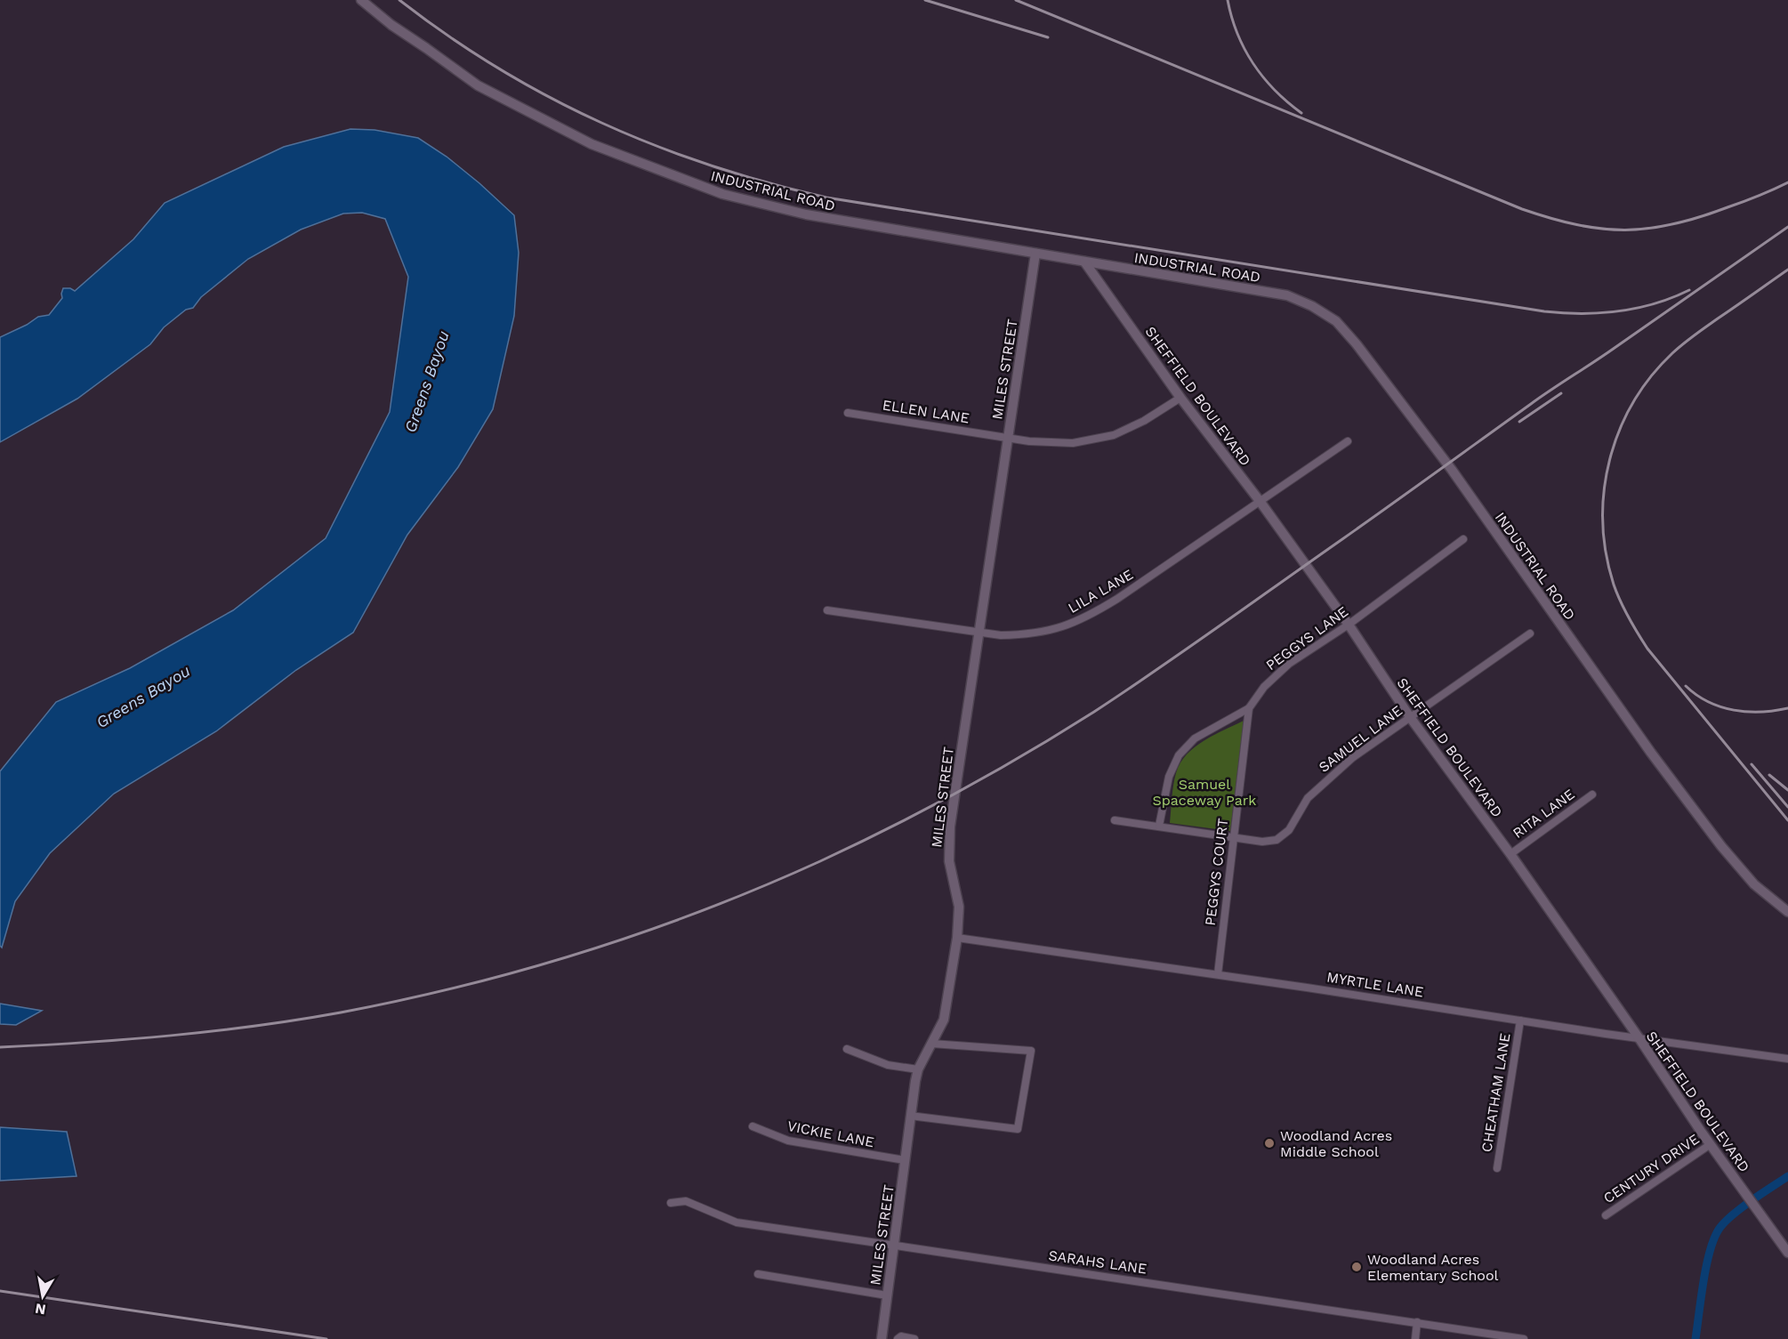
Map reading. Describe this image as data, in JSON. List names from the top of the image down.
{
  "streets": {
    "street": [
      "INDUSTRIAL ROAD",
      "MILES STREET",
      "SHEFFIELD BOULEVARD",
      "ELLEN LANE",
      "LILA LANE",
      "PEGGYS LANE",
      "SAMUEL LANE",
      "RITA LANE",
      "PEGGYS COURT",
      "MYRTLE LANE",
      "CHEATHAM LANE",
      "VICKIE LANE",
      "CENTURY DRIVE",
      "SARAHS LANE"
    ]
  },
  "crossings": [
    ["INDUSTRIAL ROAD", "MILES STREET"],
    ["INDUSTRIAL ROAD", "SHEFFIELD BOULEVARD"],
    ["MILES STREET", "ELLEN LANE"],
    ["MILES STREET", "LILA LANE"],
    ["MILES STREET", "MYRTLE LANE"],
    ["MILES STREET", "VICKIE LANE"],
    ["MILES STREET", "SARAHS LANE"],
    ["SHEFFIELD BOULEVARD", "ELLEN LANE"],
    ["SHEFFIELD BOULEVARD", "LILA LANE"],
    ["SHEFFIELD BOULEVARD", "PEGGYS LANE"],
    ["SHEFFIELD BOULEVARD", "SAMUEL LANE"],
    ["SHEFFIELD BOULEVARD", "RITA LANE"],
    ["SHEFFIELD BOULEVARD", "MYRTLE LANE"],
    ["SHEFFIELD BOULEVARD", "CENTURY DRIVE"],
    ["PEGGYS LANE", "SAMUEL LANE"],
    ["PEGGYS LANE", "PEGGYS COURT"],
    ["SAMUEL LANE", "PEGGYS COURT"],
    ["PEGGYS COURT", "MYRTLE LANE"],
    ["MYRTLE LANE", "CHEATHAM LANE"]
  ],
  "water": ["Greens Bayou"],
  "parks": ["Samuel Spaceway Park"],
  "places": ["Woodland Acres Middle School", "Woodland Acres Elementary School"],
  "north": "bottom"
}
